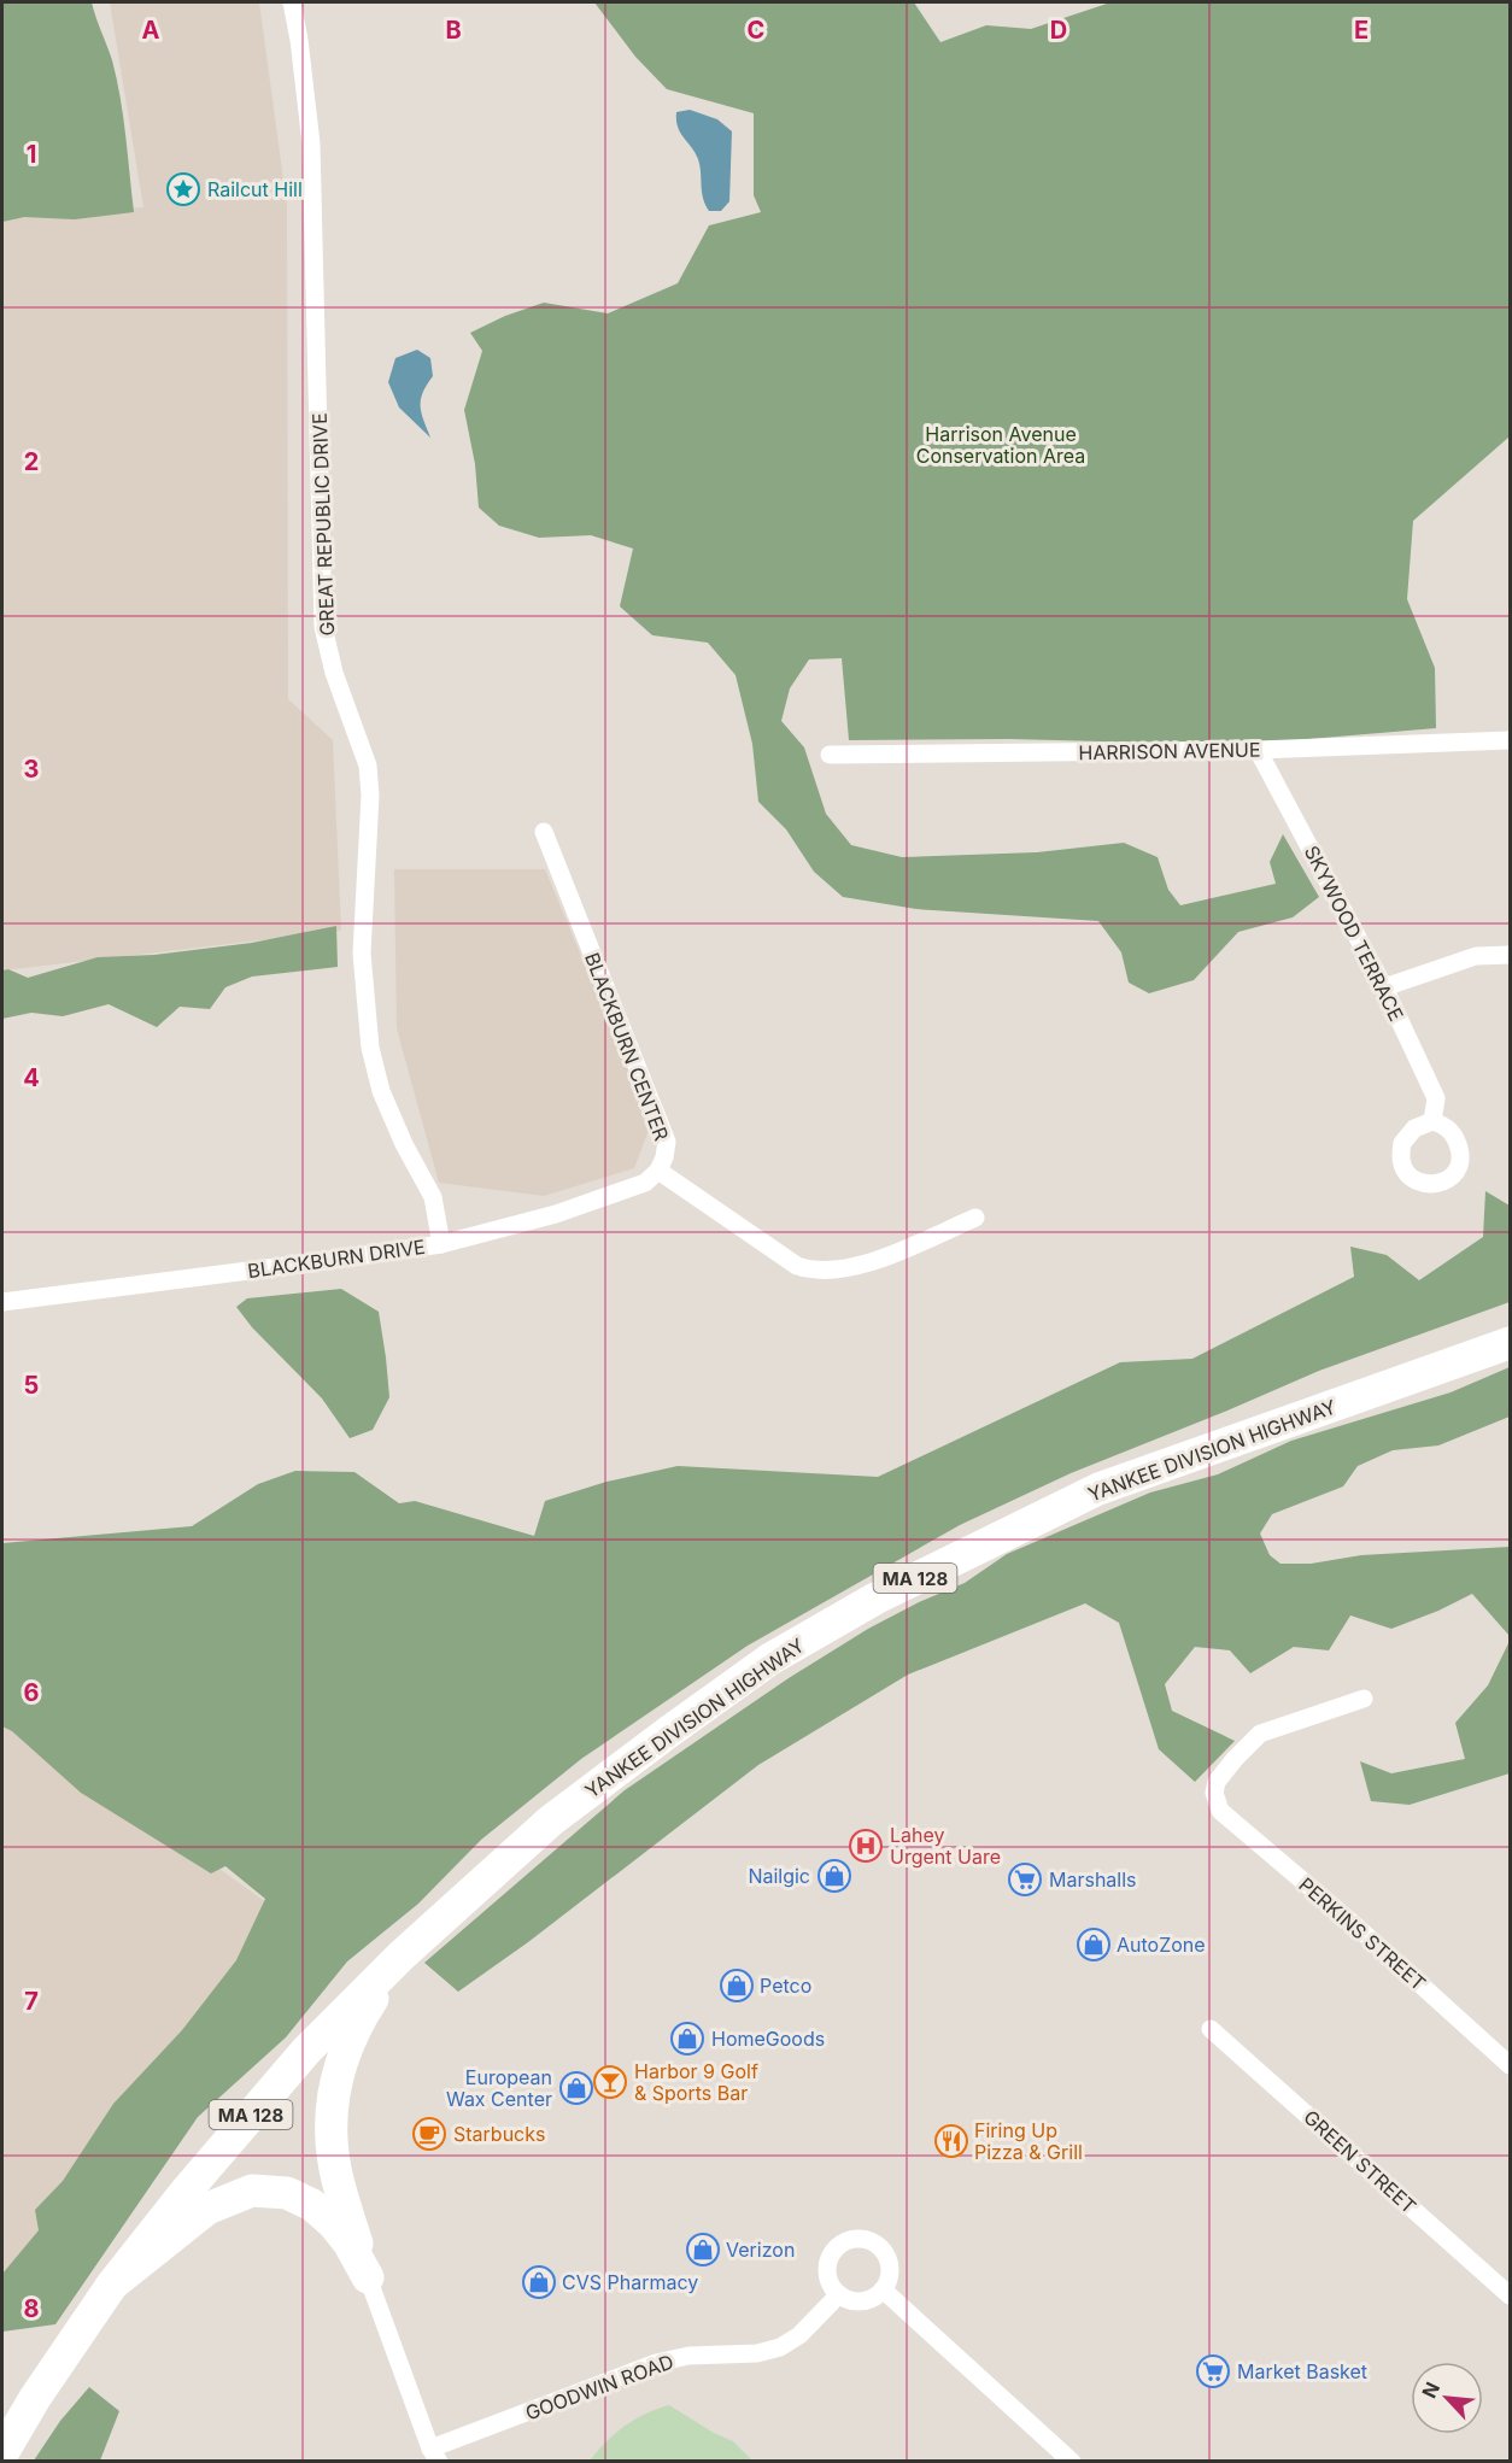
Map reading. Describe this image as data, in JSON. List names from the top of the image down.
{
  "streets": {
    "highway": ["YANKEE DIVISION HIGHWAY", "MA 128"],
    "street": [
      "GREAT REPUBLIC DRIVE",
      "HARRISON AVENUE",
      "SKYWOOD TERRACE",
      "BLACKBURN CENTER",
      "BLACKBURN DRIVE",
      "PERKINS STREET",
      "GREEN STREET",
      "GOODWIN ROAD"
    ]
  },
  "crossings": [
    ["GREAT REPUBLIC DRIVE", "BLACKBURN DRIVE"],
    ["HARRISON AVENUE", "SKYWOOD TERRACE"],
    ["BLACKBURN CENTER", "BLACKBURN DRIVE"],
    ["YANKEE DIVISION HIGHWAY", "MA 128"]
  ],
  "parks": ["Harrison Avenue Conservation Area"],
  "places": {
    "place": ["Railcut Hill"],
    "hospital": ["Lahey Urgent Uare"],
    "shop": [
      "Nailgic",
      "AutoZone",
      "Petco",
      "HomeGoods",
      "European Wax Center",
      "Verizon",
      "CVS Pharmacy"
    ],
    "supermarket": ["Marshalls", "Market Basket"],
    "bar": ["Harbor 9 Golf & Sports Bar"],
    "cafe": ["Starbucks"],
    "restaurant": ["Firing Up Pizza & Grill"]
  },
  "north": "top left",
  "grid": {
    "columns": [
      "A",
      "B",
      "C",
      "D",
      "E"
    ],
    "rows": [
      "1",
      "2",
      "3",
      "4",
      "5",
      "6",
      "7",
      "8"
    ]
  }
}
